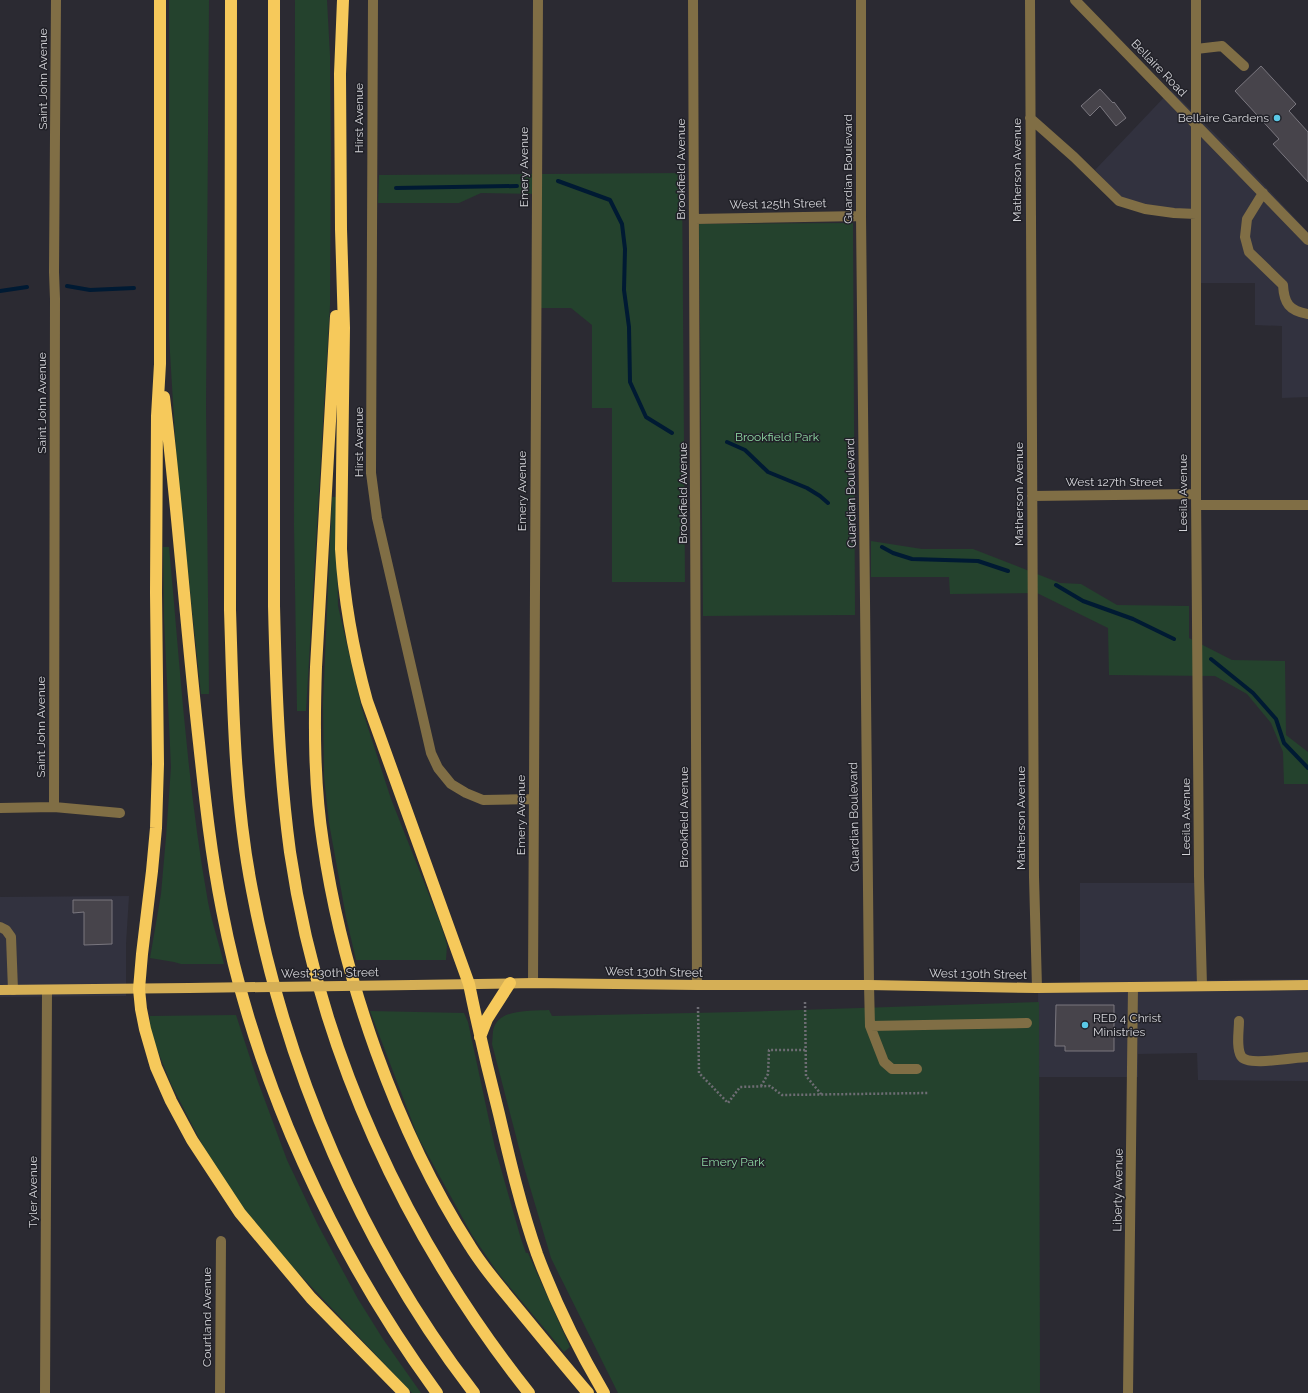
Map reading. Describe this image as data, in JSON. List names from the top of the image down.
{
  "streets": {
    "main road": ["West 130th Street"],
    "street": [
      "Bellaire Road",
      "Saint John Avenue",
      "Hirst Avenue",
      "Emery Avenue",
      "Brookfield Avenue",
      "Guardian Boulevard",
      "Matherson Avenue",
      "West 125th Street",
      "West 127th Street",
      "Leeila Avenue",
      "Liberty Avenue",
      "Tyler Avenue",
      "Courtland Avenue"
    ]
  },
  "crossings": [
    ["Bellaire Road", "Leeila Avenue"],
    ["Hirst Avenue", "Emery Avenue"],
    ["Emery Avenue", "West 130th Street"],
    ["Brookfield Avenue", "West 125th Street"],
    ["Brookfield Avenue", "West 130th Street"],
    ["Guardian Boulevard", "West 125th Street"],
    ["Guardian Boulevard", "West 130th Street"],
    ["Matherson Avenue", "West 127th Street"],
    ["Matherson Avenue", "West 130th Street"],
    ["West 127th Street", "Leeila Avenue"],
    ["Leeila Avenue", "West 130th Street"],
    ["West 130th Street", "Liberty Avenue"],
    ["West 130th Street", "Tyler Avenue"]
  ],
  "parks": ["Brookfield Park", "Emery Park"],
  "places": ["Bellaire Gardens", "RED 4 Christ Ministries"]
}
